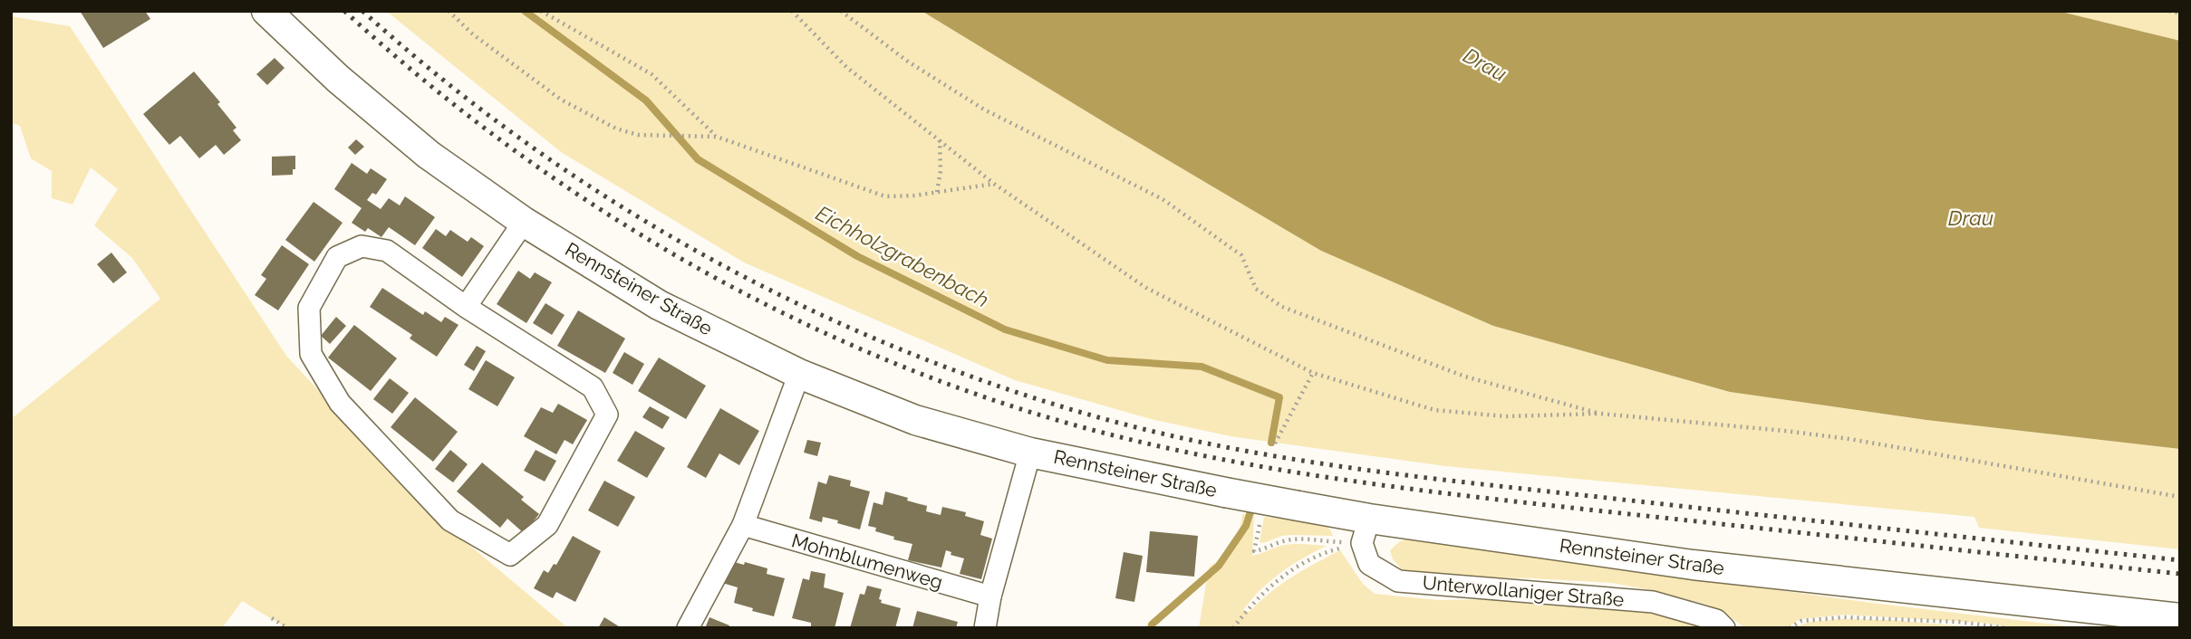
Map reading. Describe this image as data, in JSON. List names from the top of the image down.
{
  "streets": {
    "main road": ["Rennsteiner Straße"],
    "street": ["Mohnblumenweg", "Unterwollaniger Straße"]
  },
  "crossings": [
    ["Rennsteiner Straße", "Unterwollaniger Straße"]
  ],
  "water": ["Drau", "Eichholzgrabenbach"]
}
